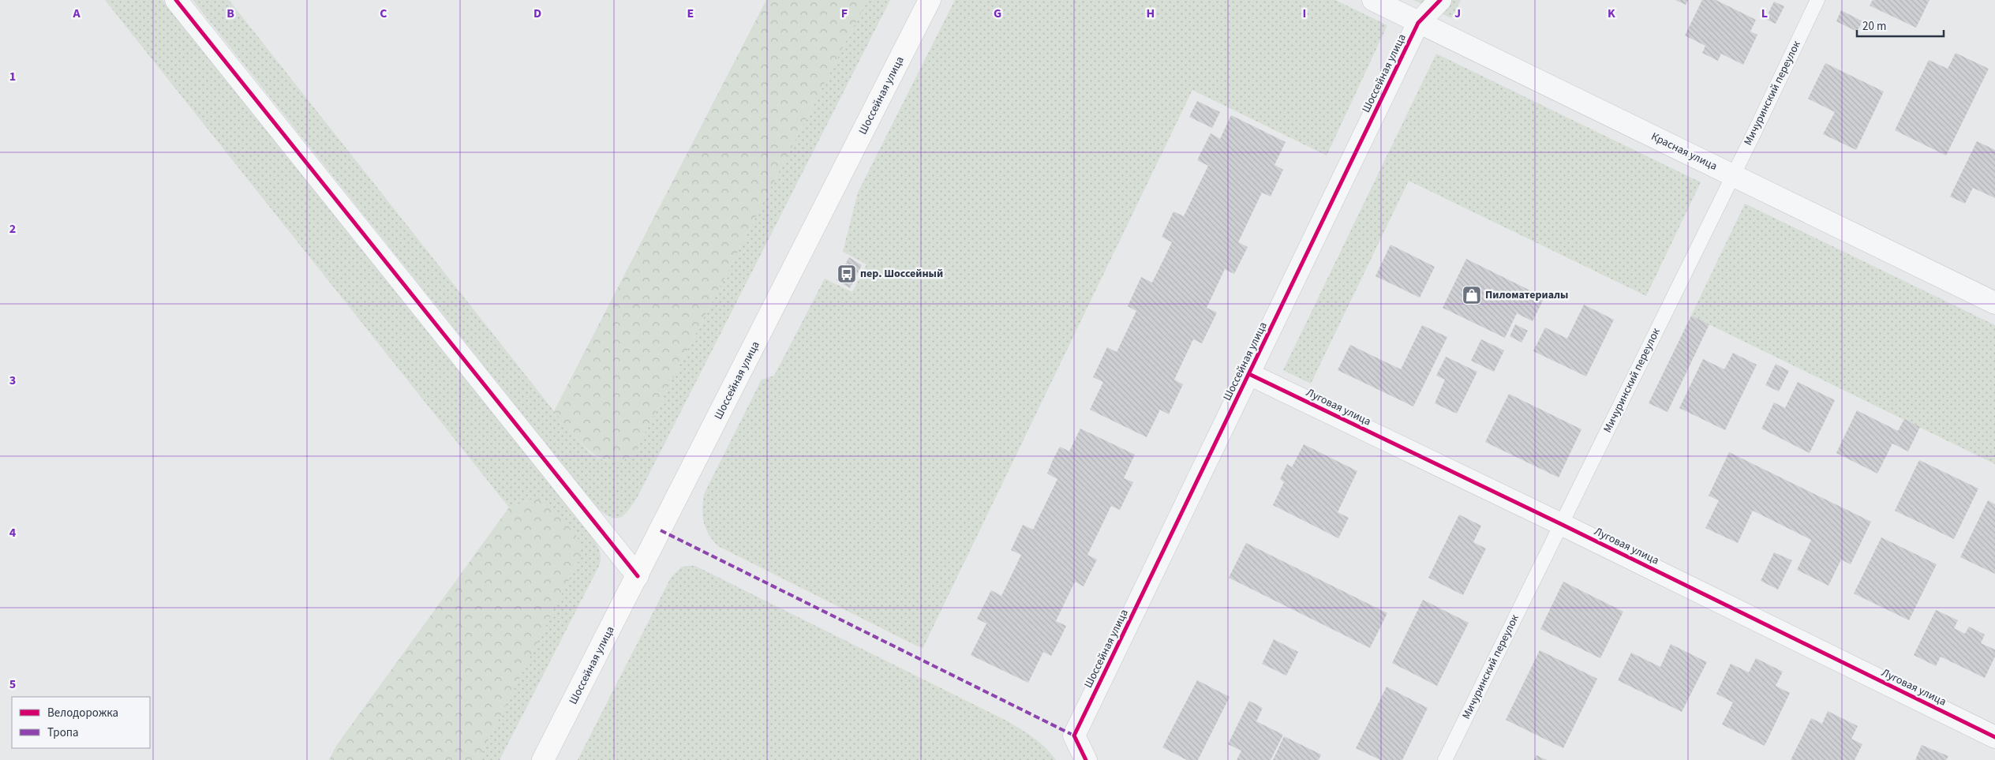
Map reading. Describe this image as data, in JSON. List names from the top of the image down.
{
  "streets": {
    "main road": ["Шоссейная улица"],
    "street": ["Красная улица", "Луговая улица"],
    "lane": ["Мичуринский переулок"]
  },
  "crossings": [
    ["Шоссейная улица", "Красная улица"],
    ["Шоссейная улица", "Луговая улица"],
    ["Мичуринский переулок", "Красная улица"],
    ["Мичуринский переулок", "Луговая улица"]
  ],
  "places": {
    "bus stop": ["пер. Шоссейный"],
    "shop": ["Пиломатериалы"]
  },
  "legend": ["Велодорожка", "Тропа"],
  "scale_bar": "20 m",
  "grid": {
    "columns": [
      "A",
      "B",
      "C",
      "D",
      "E",
      "F",
      "G",
      "H",
      "I",
      "J",
      "K",
      "L"
    ],
    "rows": [
      "1",
      "2",
      "3",
      "4",
      "5"
    ]
  }
}
